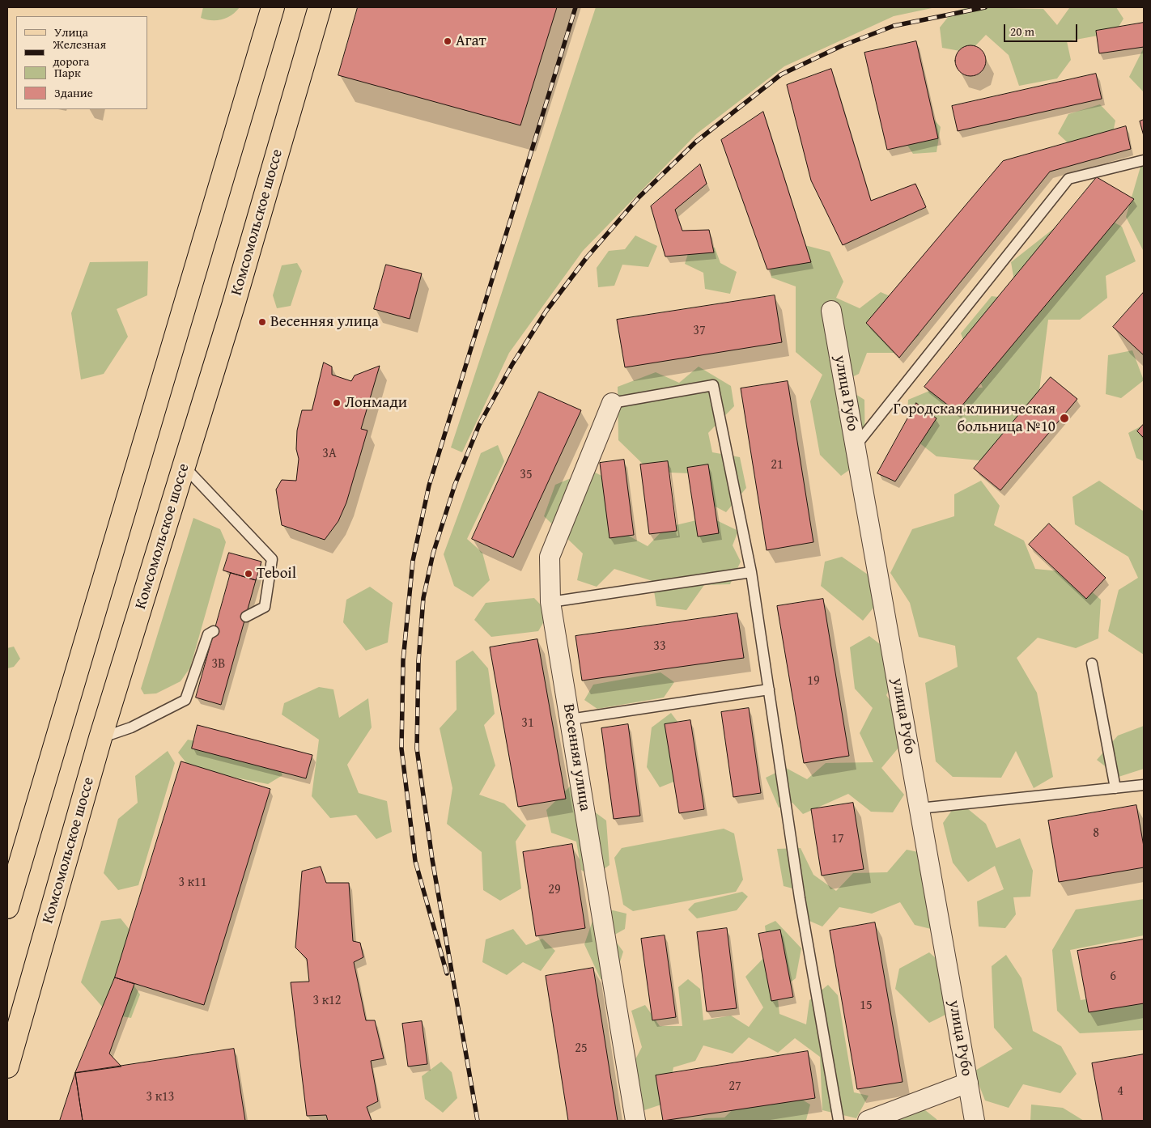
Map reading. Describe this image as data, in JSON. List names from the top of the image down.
{
  "streets": {
    "main road": ["Комсомольское шоссе"],
    "street": ["улица Рубо", "Весенняя улица"]
  },
  "places": [
    "Агат",
    "Весенняя улица",
    "Лонмади",
    "Городская клиническая больница №10",
    "Teboil"
  ],
  "house_numbers": [
    "37",
    "3А",
    "21",
    "35",
    "33",
    "3В",
    "19",
    "31",
    "8",
    "17",
    "3 к11",
    "29",
    "6",
    "3 к12",
    "15",
    "25",
    "27",
    "4",
    "3 к13"
  ],
  "legend": [
    "Улица",
    "Железная дорога",
    "Парк",
    "Здание"
  ],
  "scale_bar": "20 m"
}
